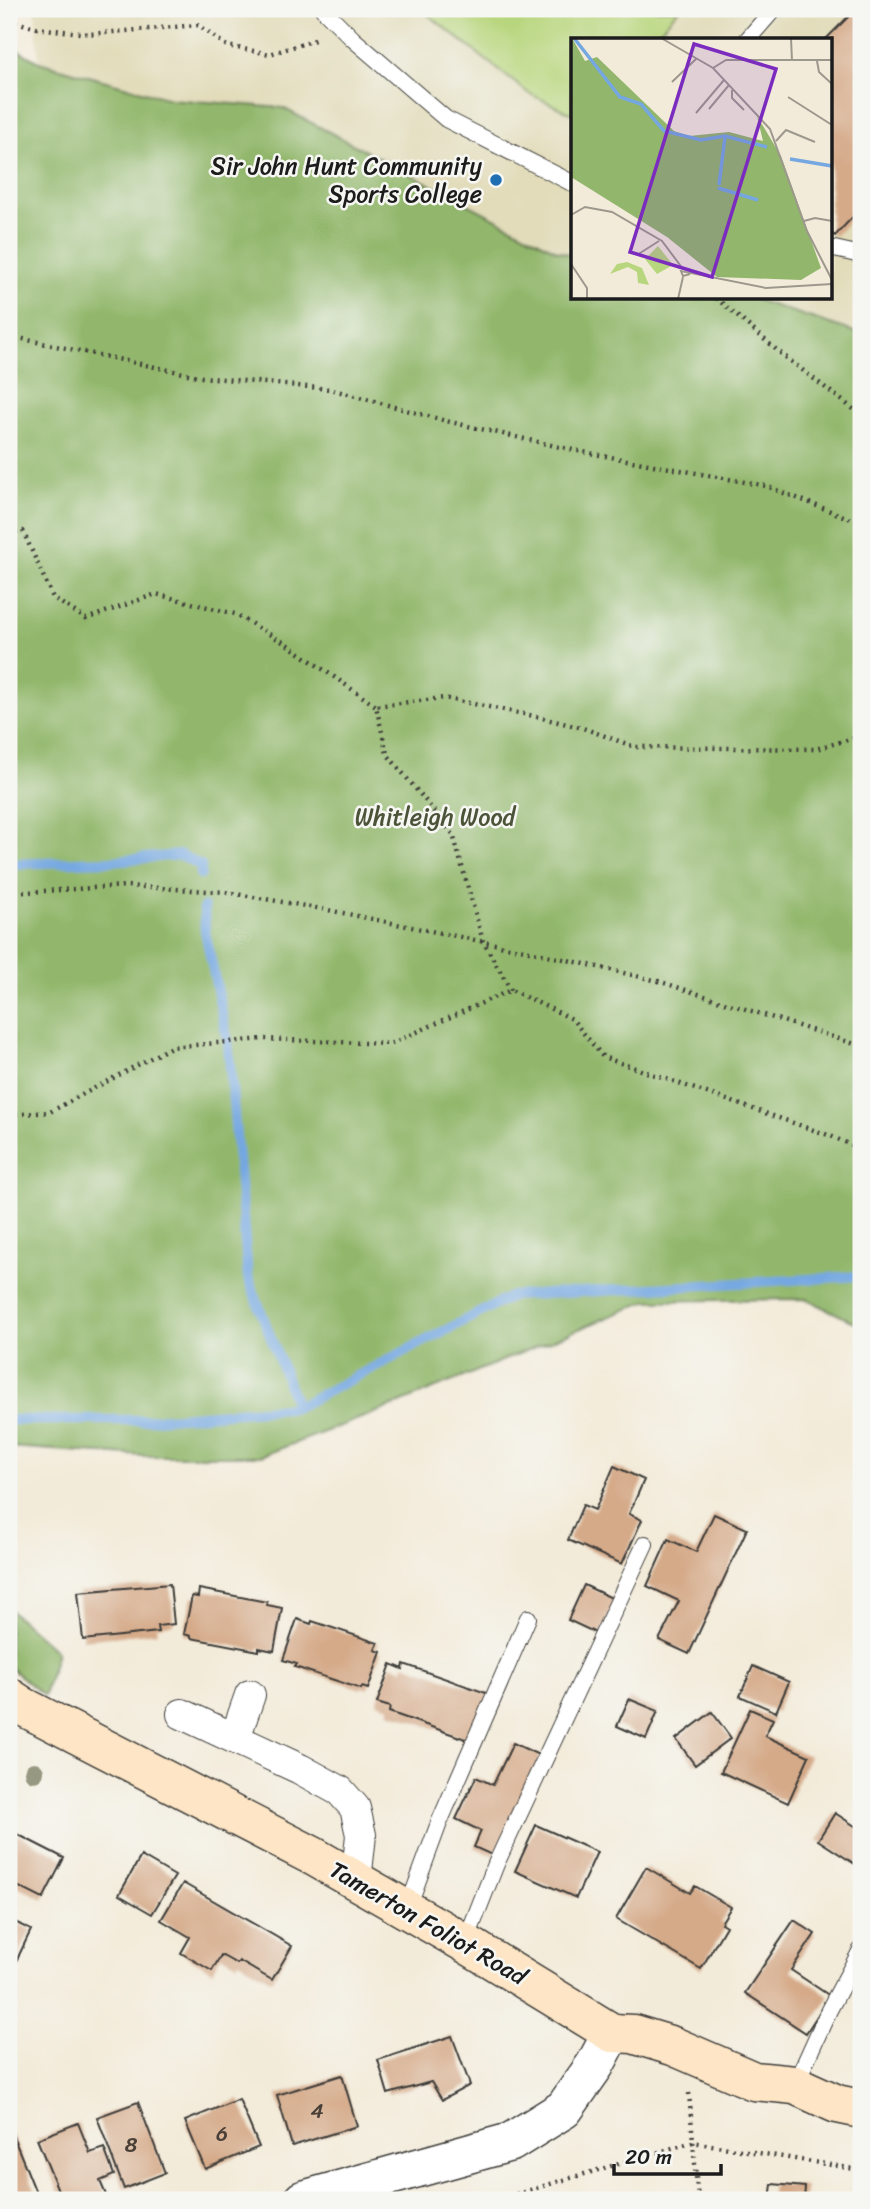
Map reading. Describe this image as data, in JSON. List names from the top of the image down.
{
  "streets": {
    "main road": ["Tamerton Foliot Road"]
  },
  "parks": ["Whitleigh Wood"],
  "places": ["Sir John Hunt Community Sports College"],
  "house_numbers": ["4", "6", "8"],
  "scale_bar": "20 m"
}
